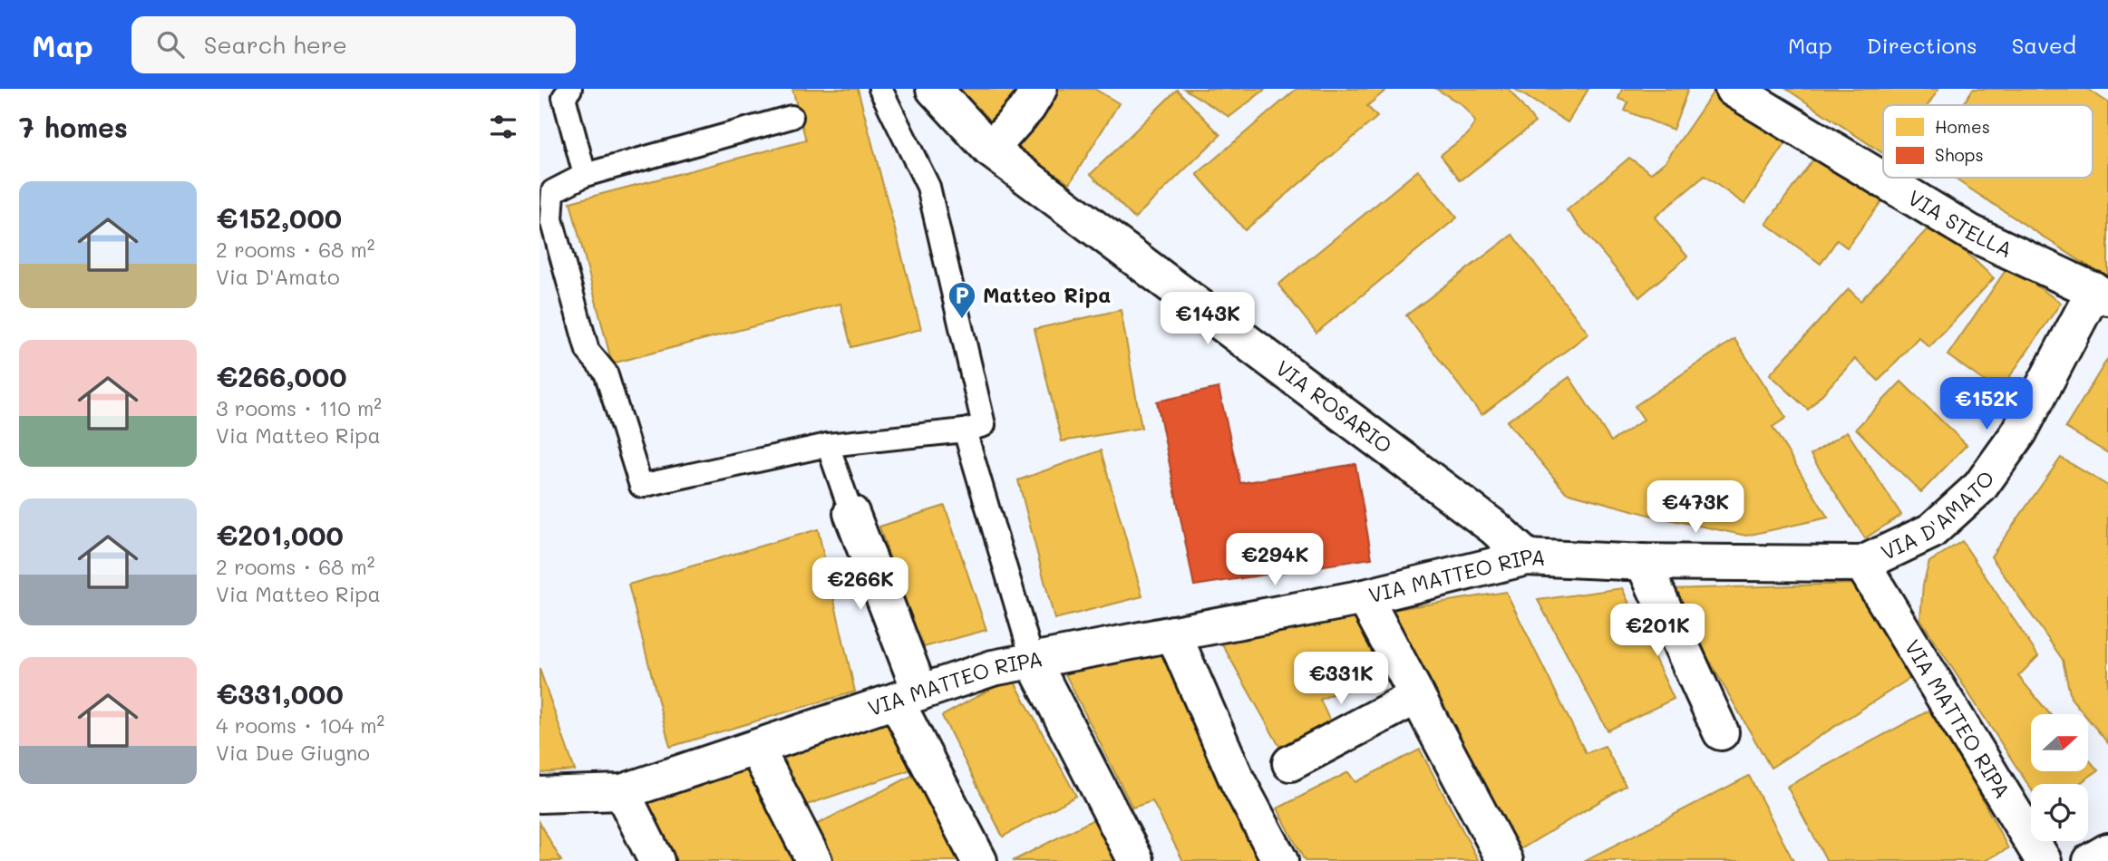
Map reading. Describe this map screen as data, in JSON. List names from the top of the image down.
{
  "streets": {
    "street": [
      "VIA STELLA",
      "VIA ROSARIO",
      "VIA D'AMATO",
      "VIA MATTEO RIPA"
    ]
  },
  "crossings": [
    ["VIA STELLA", "VIA D'AMATO"],
    ["VIA ROSARIO", "VIA MATTEO RIPA"],
    ["VIA D'AMATO", "VIA MATTEO RIPA"]
  ],
  "places": {
    "parking": ["Matteo Ripa"]
  },
  "legend": ["Homes", "Shops"],
  "north": "right",
  "page": {
    "header": "Map",
    "search": "Search here",
    "nav": ["Map", "Directions", "Saved"],
    "heading": "7 homes",
    "list": [
      {
        "name": "€152,000",
        "note": "2 rooms · 68 m² · Via D'Amato"
      },
      {
        "name": "€266,000",
        "note": "3 rooms · 110 m² · Via Matteo Ripa"
      },
      {
        "name": "€201,000",
        "note": "2 rooms · 68 m² · Via Matteo Ripa"
      },
      {
        "name": "€331,000",
        "note": "4 rooms · 104 m² · Via Due Giugno"
      }
    ],
    "price": [
      "€143K",
      "€152K",
      "€473K",
      "€294K",
      "€266K",
      "€201K",
      "€331K"
    ]
  }
}
